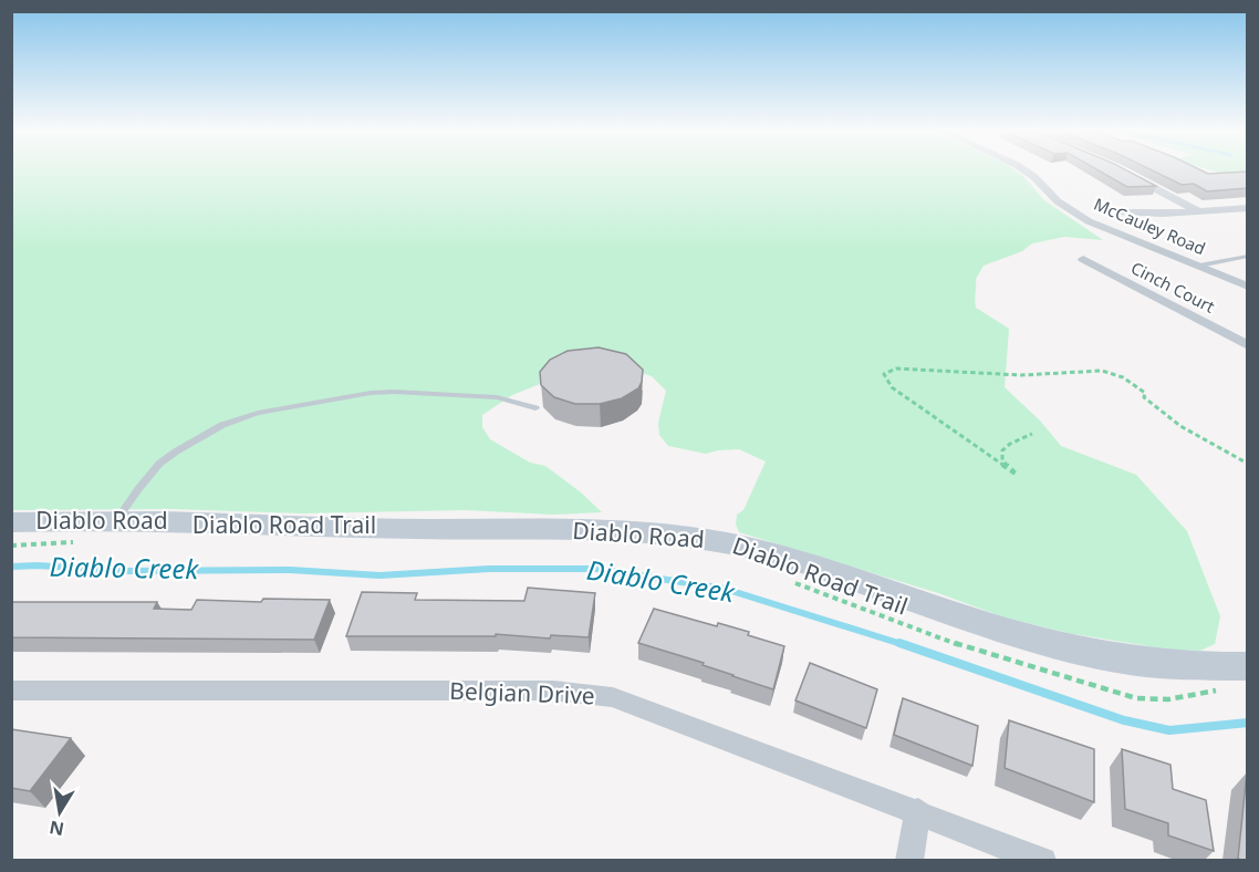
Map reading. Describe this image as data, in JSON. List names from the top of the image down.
{
  "streets": {
    "street": [
      "McCauley Road",
      "Cinch Court",
      "Diablo Road",
      "Belgian Drive"
    ],
    "path": ["Diablo Road Trail"]
  },
  "water": ["Diablo Creek"],
  "north": "bottom"
}
